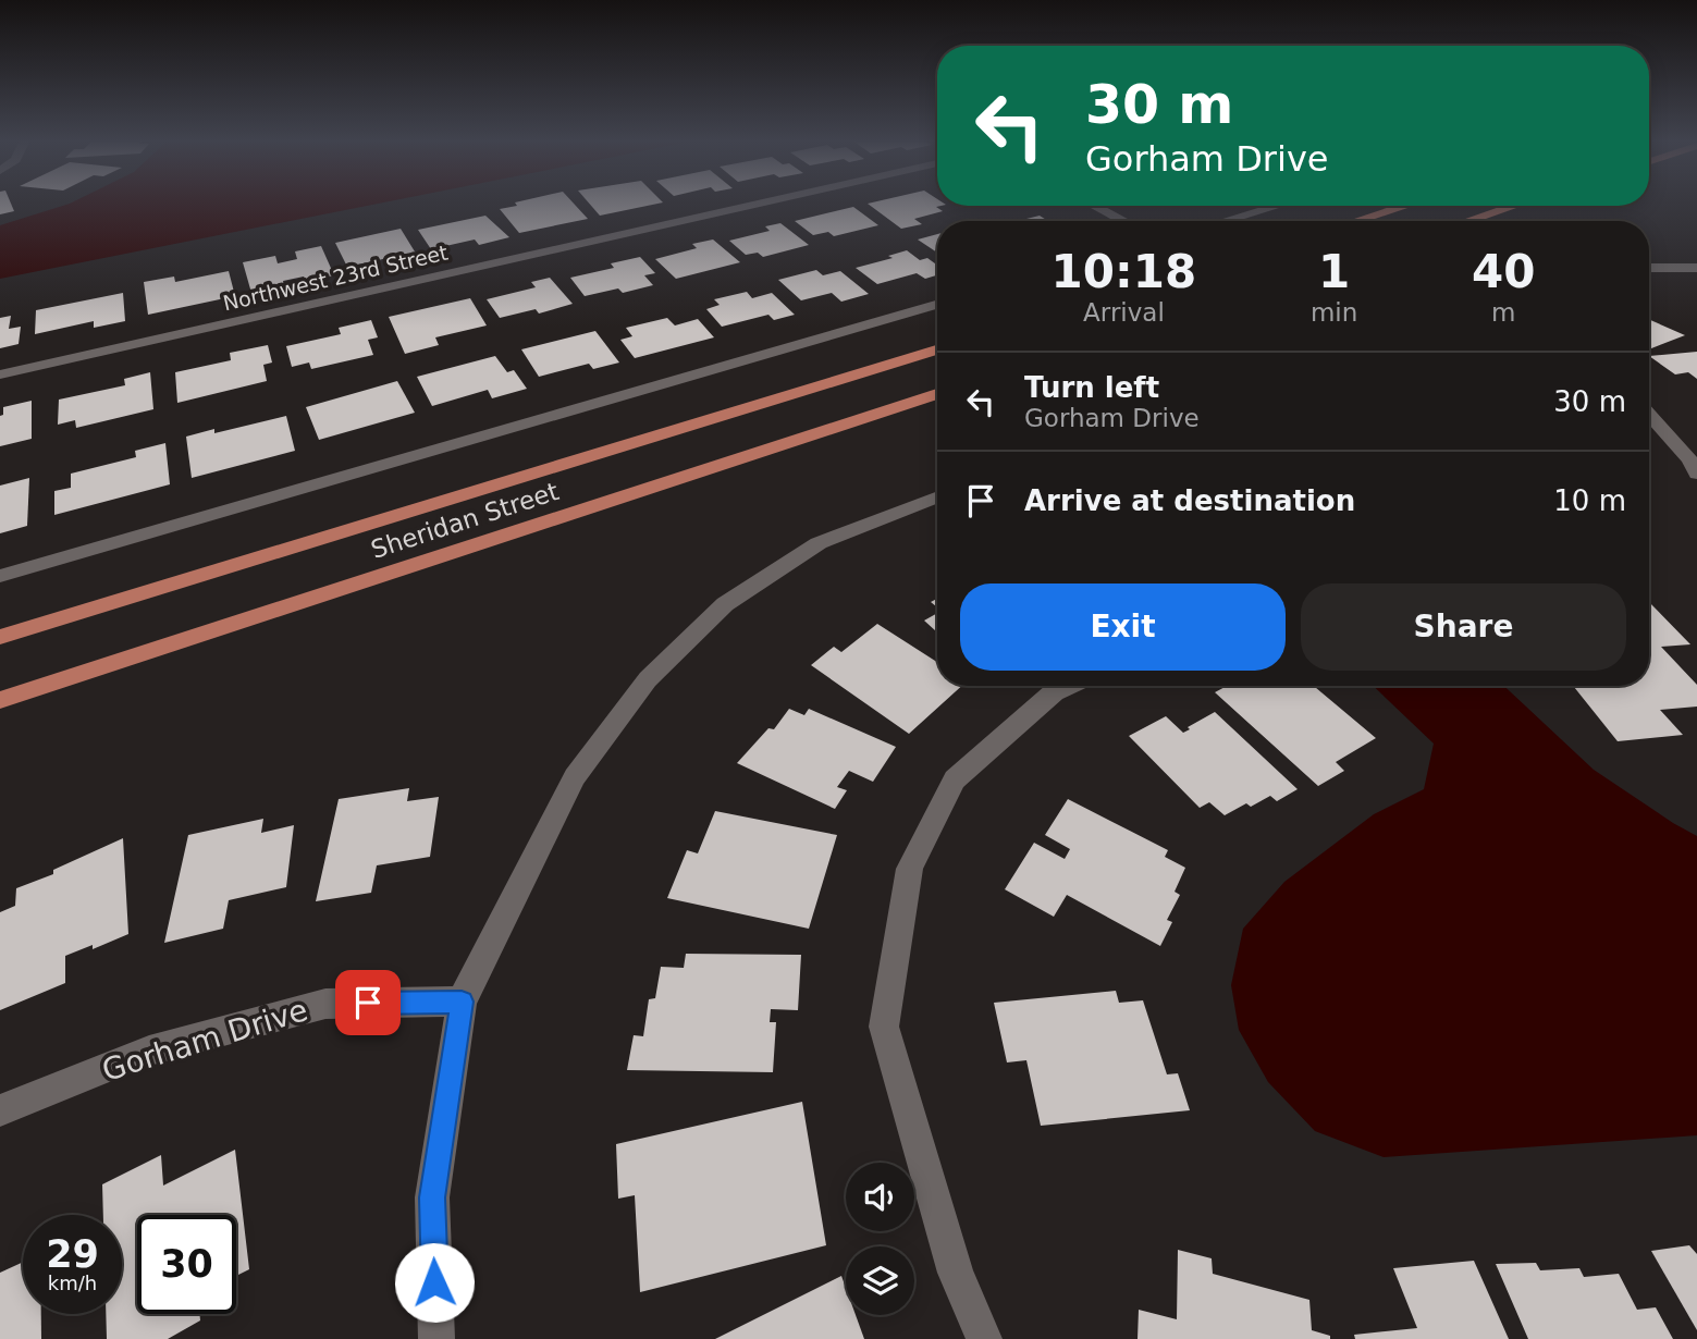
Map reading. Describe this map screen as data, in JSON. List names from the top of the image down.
{
  "streets": {
    "main road": ["Sheridan Street"],
    "street": ["Northwest 23rd Street", "Gorham Drive"]
  },
  "page": {
    "turn": ["30 m", "Gorham Drive"],
    "eta": [
      "10:18",
      "Arrival",
      "1",
      "min",
      "40",
      "m"
    ],
    "list": [
      {
        "name": "Turn left",
        "note": "Gorham Drive",
        "value": "30 m"
      },
      {
        "name": "Arrive at destination",
        "value": "10 m"
      }
    ],
    "buttons": ["Exit", "Share"],
    "speed": "29 km/h",
    "limit": "30"
  }
}
